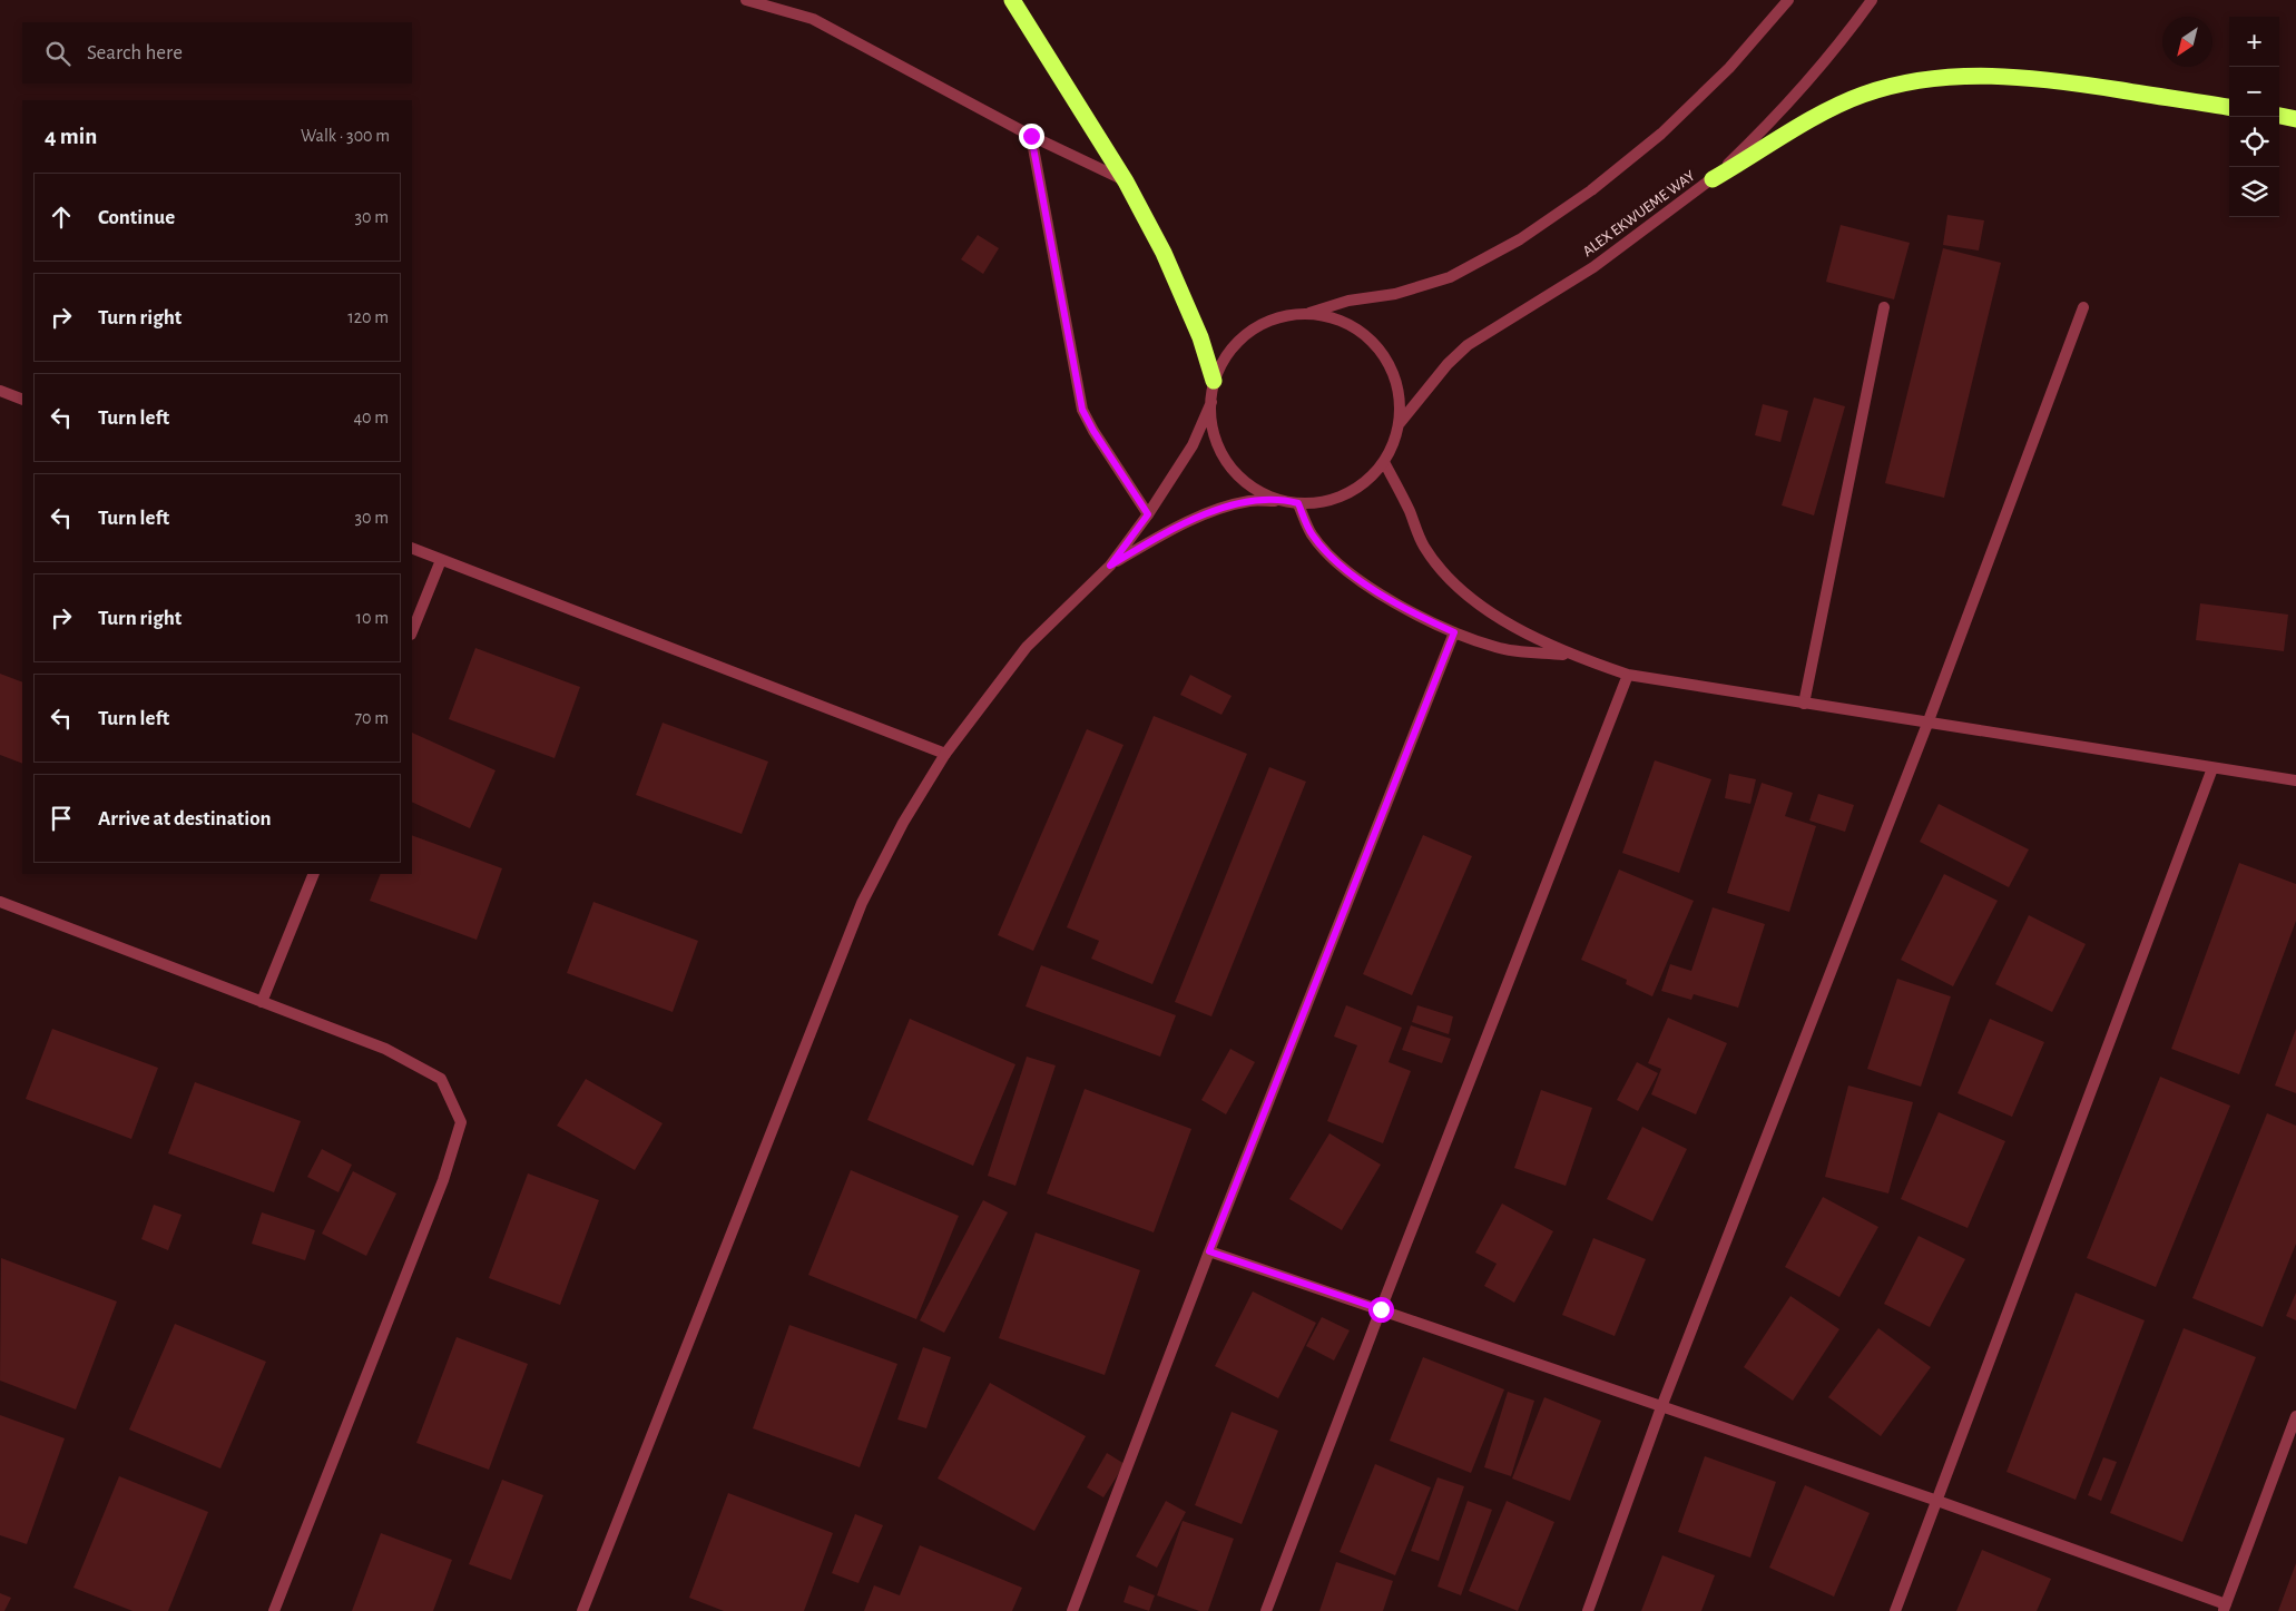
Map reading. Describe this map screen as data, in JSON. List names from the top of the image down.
{
  "streets": {
    "street": ["ALEX EKWUEME WAY"]
  },
  "north": "bottom left",
  "page": {
    "map_buttons": ["+", "−"],
    "search": "Search here",
    "heading": ["4 min", "Walk · 300 m"],
    "list": [
      ["Continue", "30 m"],
      ["Turn right", "120 m"],
      ["Turn left", "40 m"],
      ["Turn left", "30 m"],
      ["Turn right", "10 m"],
      ["Turn left", "70 m"],
      "Arrive at destination"
    ]
  }
}
